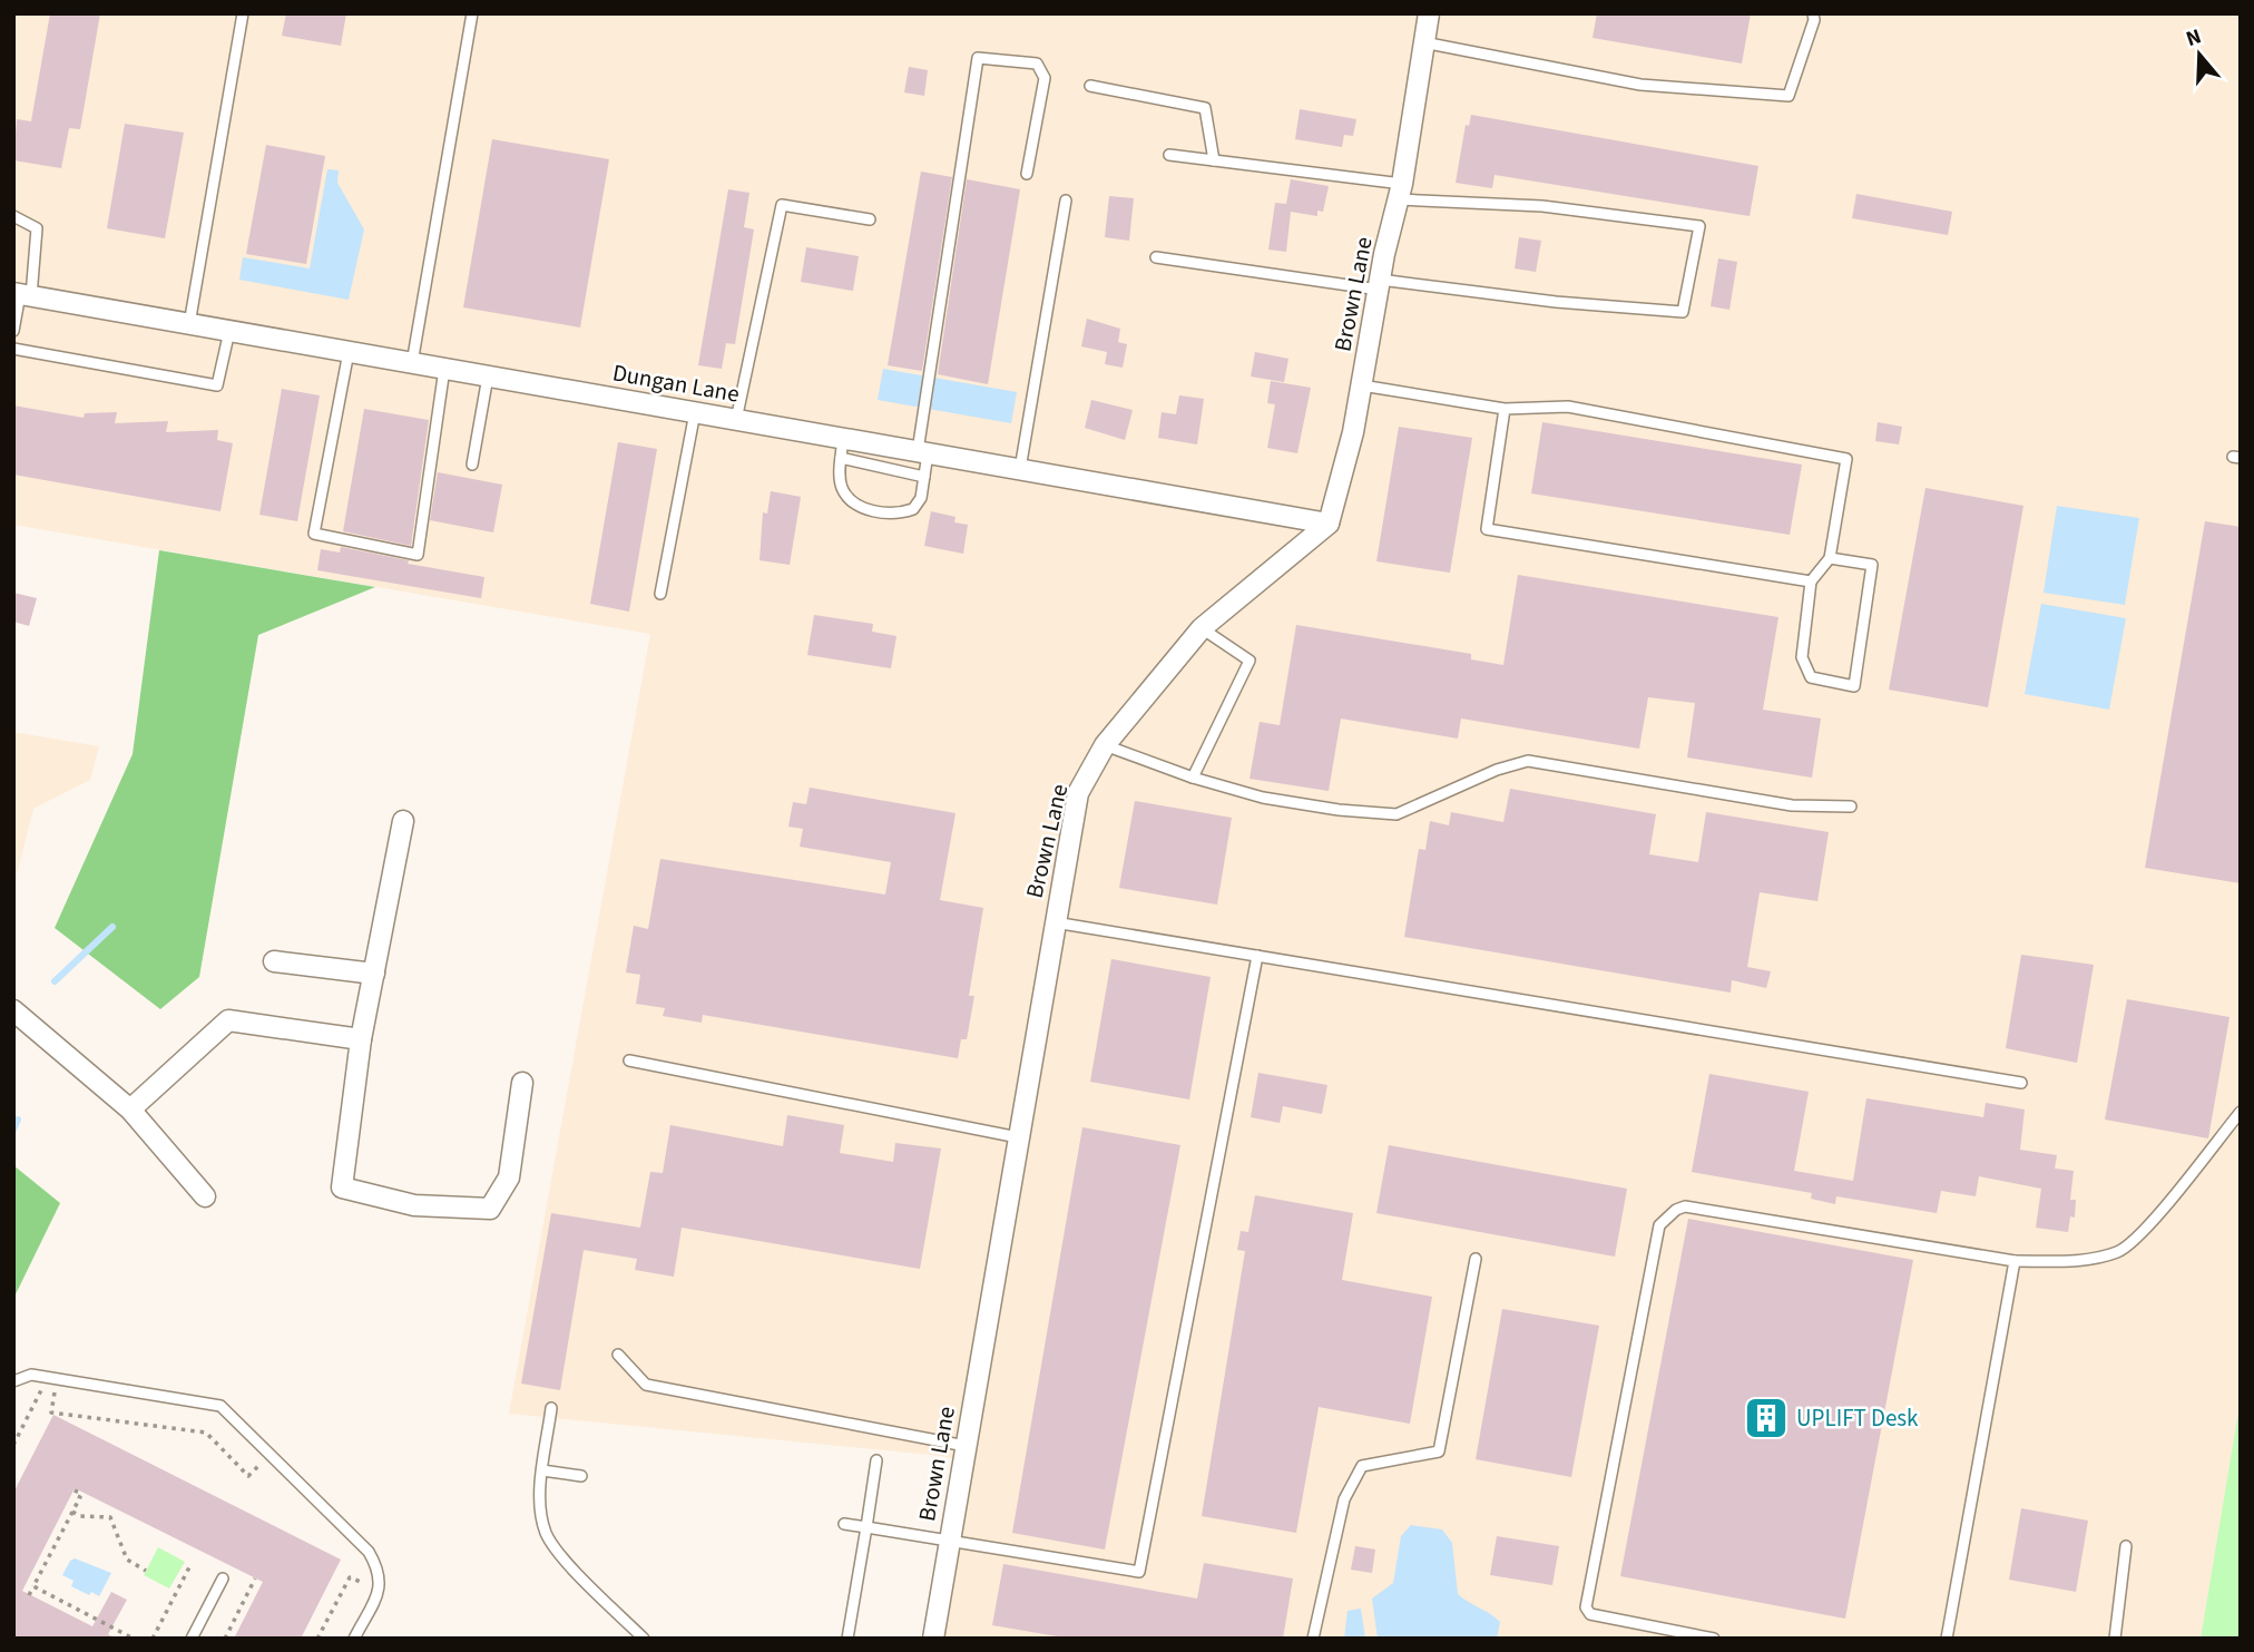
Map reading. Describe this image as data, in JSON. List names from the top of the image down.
{
  "streets": {
    "street": ["Brown Lane", "Dungan Lane"]
  },
  "crossings": [
    ["Brown Lane", "Dungan Lane"]
  ],
  "places": {
    "building": ["UPLIFT Desk"]
  },
  "north": "top"
}
